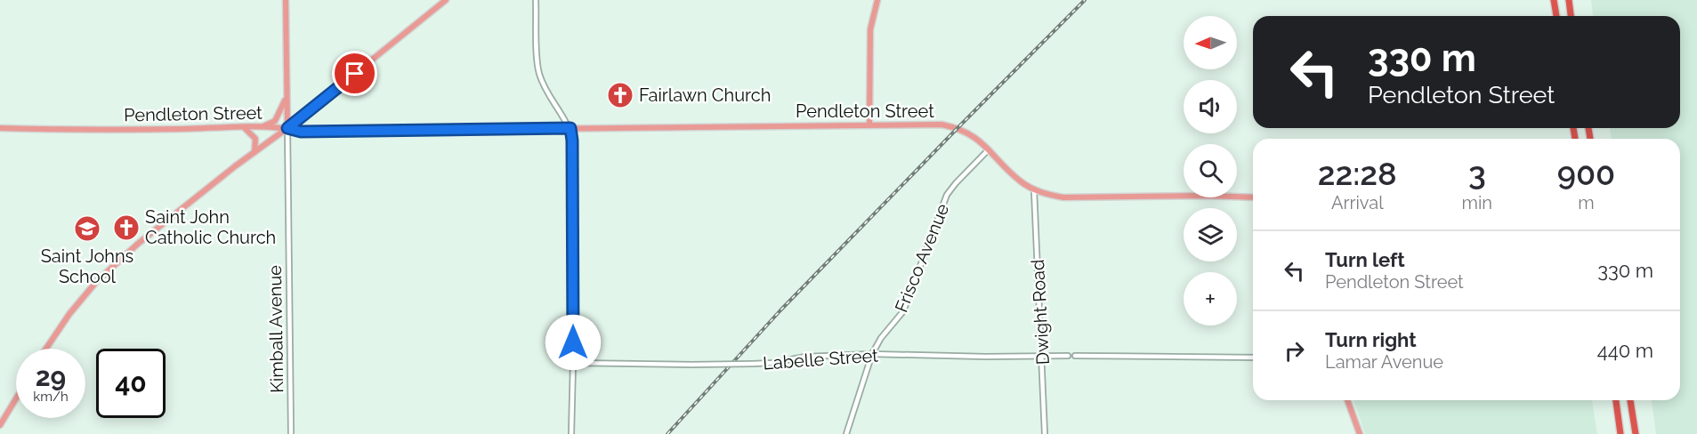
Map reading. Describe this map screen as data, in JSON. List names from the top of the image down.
{
  "streets": {
    "main road": ["Pendleton Street", "Kimball Avenue"],
    "street": ["Frisco Avenue", "Dwight Road", "Labelle Street"]
  },
  "crossings": [
    ["Pendleton Street", "Frisco Avenue"],
    ["Pendleton Street", "Dwight Road"],
    ["Pendleton Street", "Kimball Avenue"],
    ["Frisco Avenue", "Labelle Street"],
    ["Dwight Road", "Labelle Street"]
  ],
  "places": {
    "church": ["Fairlawn Church", "Saint John Catholic Church"],
    "school or university": ["Saint Johns School"]
  },
  "north": "left",
  "page": {
    "map_buttons": "+",
    "turn": ["330 m", "Pendleton Street"],
    "eta": [
      "22:28",
      "Arrival",
      "3",
      "min",
      "900",
      "m"
    ],
    "list": [
      {
        "name": "Turn left",
        "note": "Pendleton Street",
        "value": "330 m"
      },
      {
        "name": "Turn right",
        "note": "Lamar Avenue",
        "value": "440 m"
      }
    ],
    "speed": "29 km/h",
    "limit": "40"
  }
}
